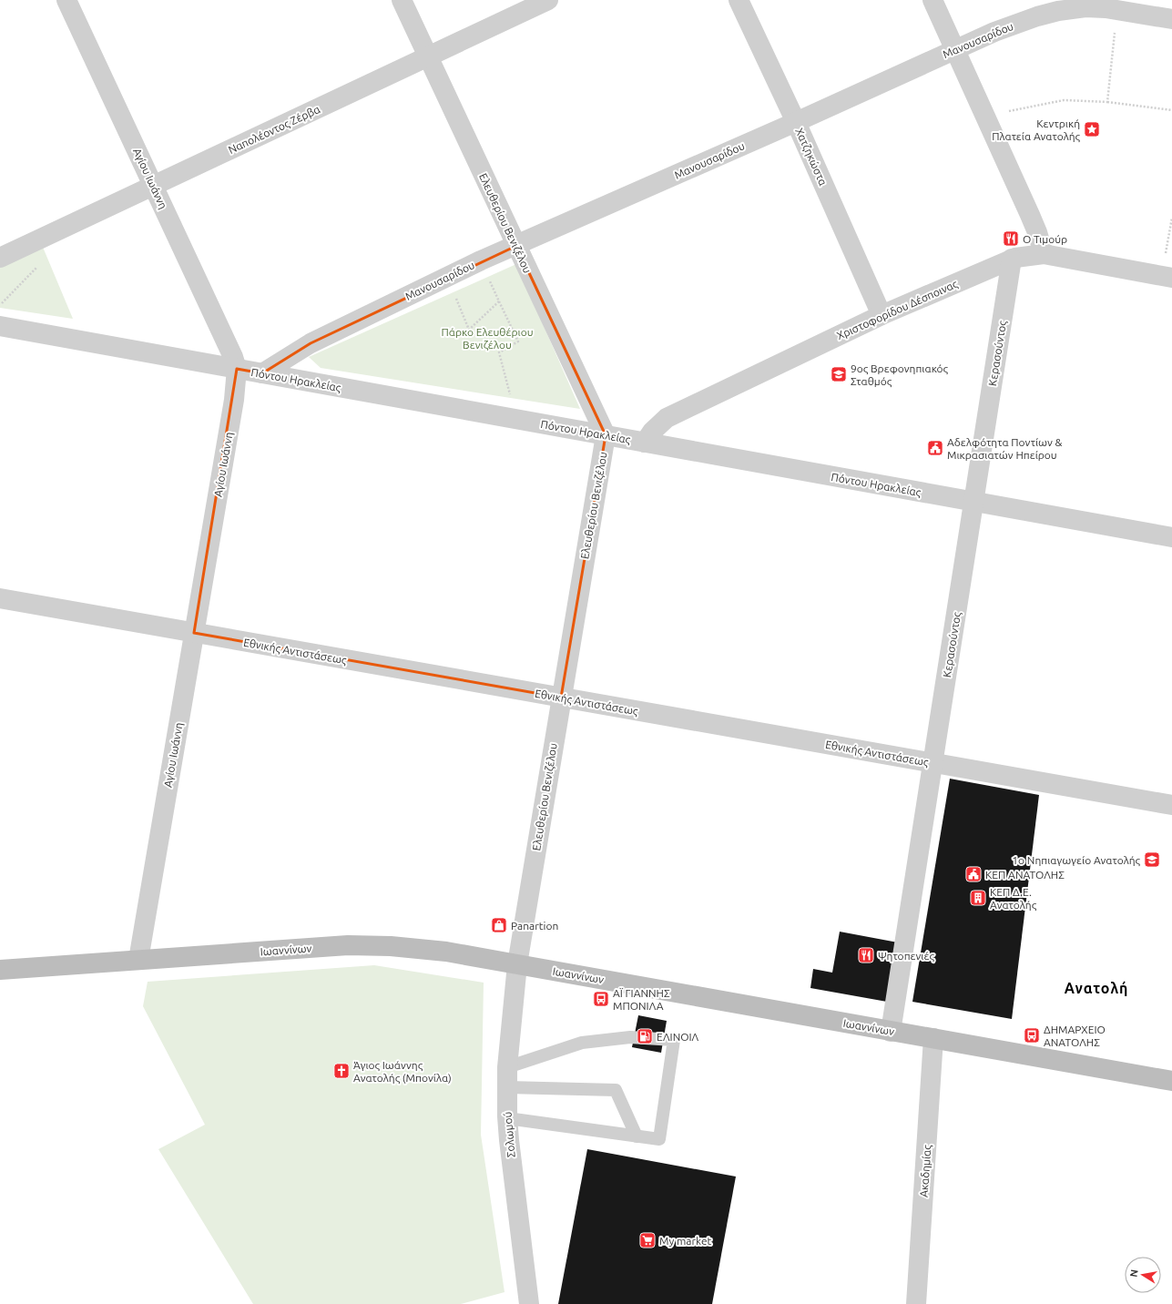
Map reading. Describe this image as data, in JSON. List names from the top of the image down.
{
  "streets": {
    "main road": ["Ιωαννίνων"],
    "street": [
      "Μανουσαρίδου",
      "Ναπολέοντος Ζέρβα",
      "Χατζηκώστα",
      "Αγίου Ιωάννη",
      "Ελευθερίου Βενιζέλου",
      "Χριστοφορίδου Δέσποινας",
      "Κερασούντος",
      "Πόντου Ηρακλείας",
      "Εθνικής Αντιστάσεως",
      "Σολωμού",
      "Ακαδημίας"
    ]
  },
  "crossings": [
    ["Μανουσαρίδου", "Χατζηκώστα"],
    ["Μανουσαρίδου", "Ελευθερίου Βενιζέλου"],
    ["Μανουσαρίδου", "Πόντου Ηρακλείας"],
    ["Ναπολέοντος Ζέρβα", "Αγίου Ιωάννη"],
    ["Ναπολέοντος Ζέρβα", "Ελευθερίου Βενιζέλου"],
    ["Χατζηκώστα", "Χριστοφορίδου Δέσποινας"],
    ["Αγίου Ιωάννη", "Πόντου Ηρακλείας"],
    ["Αγίου Ιωάννη", "Εθνικής Αντιστάσεως"],
    ["Αγίου Ιωάννη", "Ιωαννίνων"],
    ["Ελευθερίου Βενιζέλου", "Πόντου Ηρακλείας"],
    ["Ελευθερίου Βενιζέλου", "Εθνικής Αντιστάσεως"],
    ["Ελευθερίου Βενιζέλου", "Ιωαννίνων"],
    ["Ελευθερίου Βενιζέλου", "Σολωμού"],
    ["Χριστοφορίδου Δέσποινας", "Κερασούντος"],
    ["Χριστοφορίδου Δέσποινας", "Πόντου Ηρακλείας"],
    ["Κερασούντος", "Πόντου Ηρακλείας"],
    ["Κερασούντος", "Εθνικής Αντιστάσεως"],
    ["Κερασούντος", "Ιωαννίνων"],
    ["Ιωαννίνων", "Σολωμού"],
    ["Ιωαννίνων", "Ακαδημίας"]
  ],
  "districts": ["Ανατολή"],
  "parks": ["Πάρκο Ελευθέριου Βενιζέλου"],
  "places": {
    "place": ["Κεντρική Πλατεία Ανατολής"],
    "restaurant": ["Ο Τιμούρ", "Ψητοπενιές"],
    "school or university": ["9ος Βρεφονηπιακός Σταθμός", "1ο Νηπιαγωγείο Ανατολής"],
    "public building": ["Αδελφότητα Ποντίων & Μικρασιατών Ηπείρου", "ΚΕΠ ΑΝΑΤΟΛΗΣ"],
    "building": ["ΚΕΠ Δ.Ε. Ανατολής"],
    "shop": ["Panartion"],
    "bus stop": ["ΑΪ ΓΙΑΝΝΗΣ ΜΠΟΝΙΛΑ", "ΔΗΜΑΡΧΕΙΟ ΑΝΑΤΟΛΗΣ"],
    "fuel station": ["ΕΛΙΝΟΙΛ"],
    "church": ["Άγιος Ιωάννης Ανατολής (Μπονίλα)"],
    "supermarket": ["My market"]
  },
  "north": "left"
}
